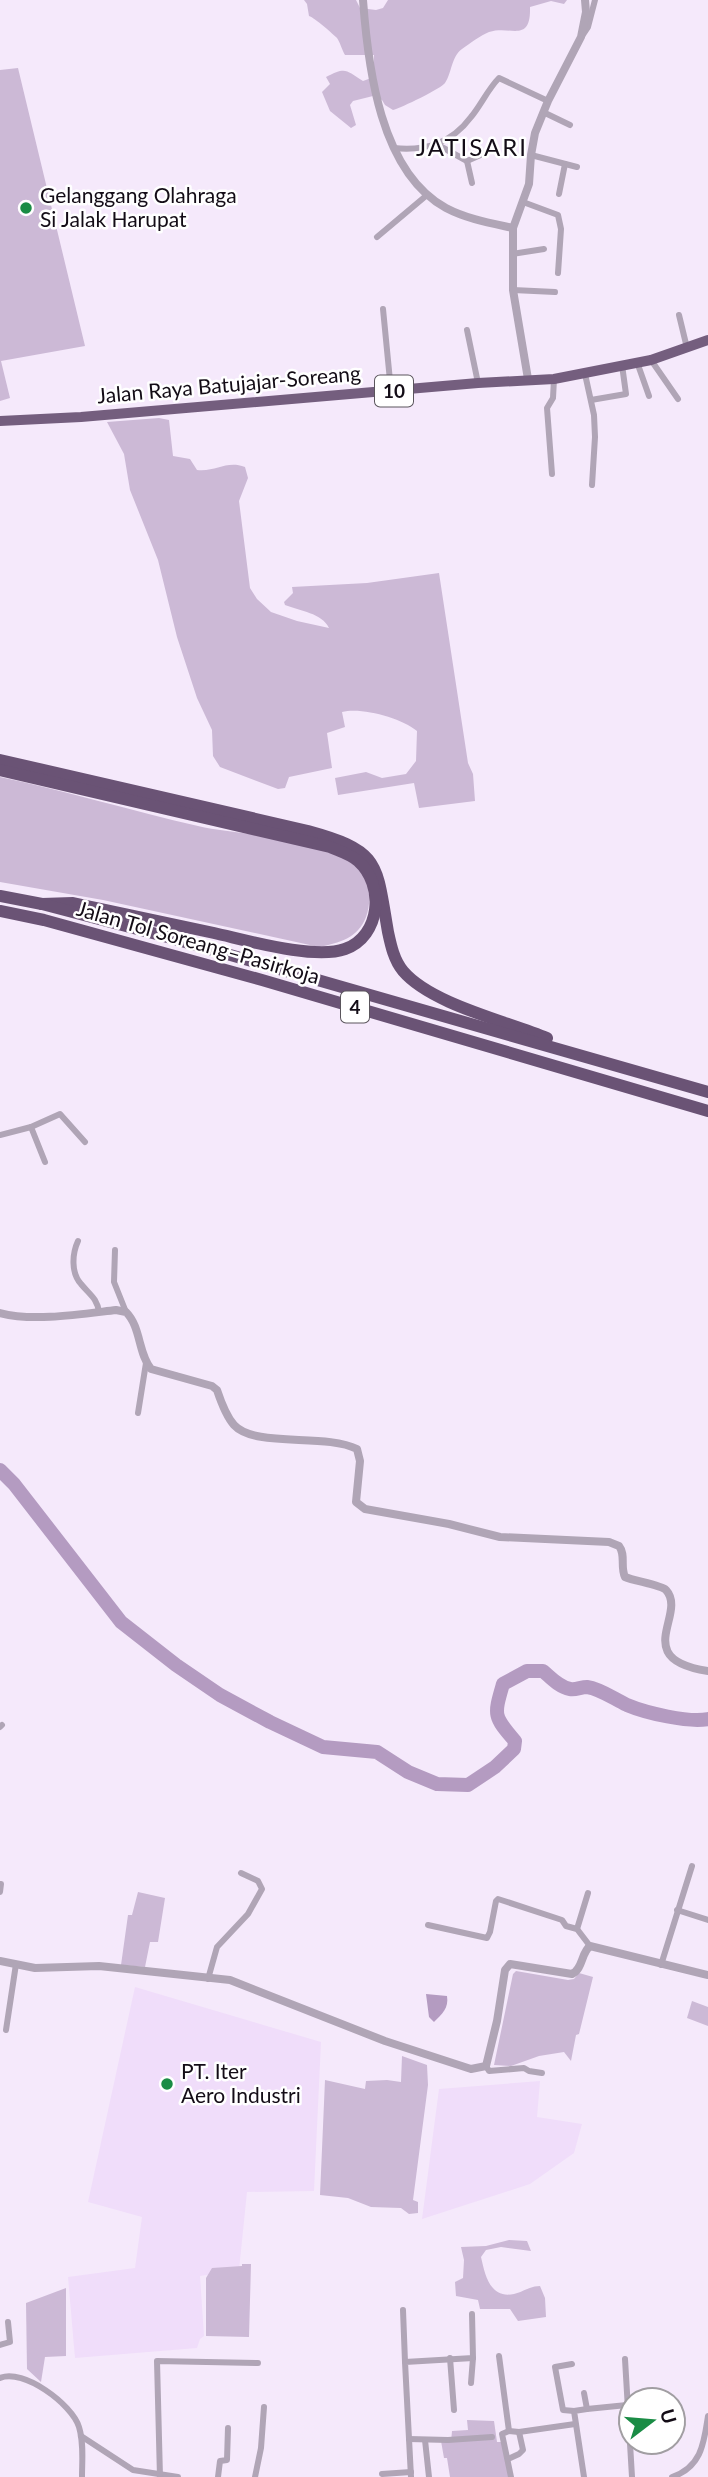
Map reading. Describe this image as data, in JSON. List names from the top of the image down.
{
  "streets": {
    "highway": [
      "Jalan Raya Batujajar-Soreang",
      "10",
      "Jalan Tol Soreang–Pasirkoja",
      "4"
    ]
  },
  "districts": ["JATISARI"],
  "places": ["Gelanggang Olahraga Si Jalak Harupat", "PT. Iter Aero Industri"],
  "north": "right"
}
